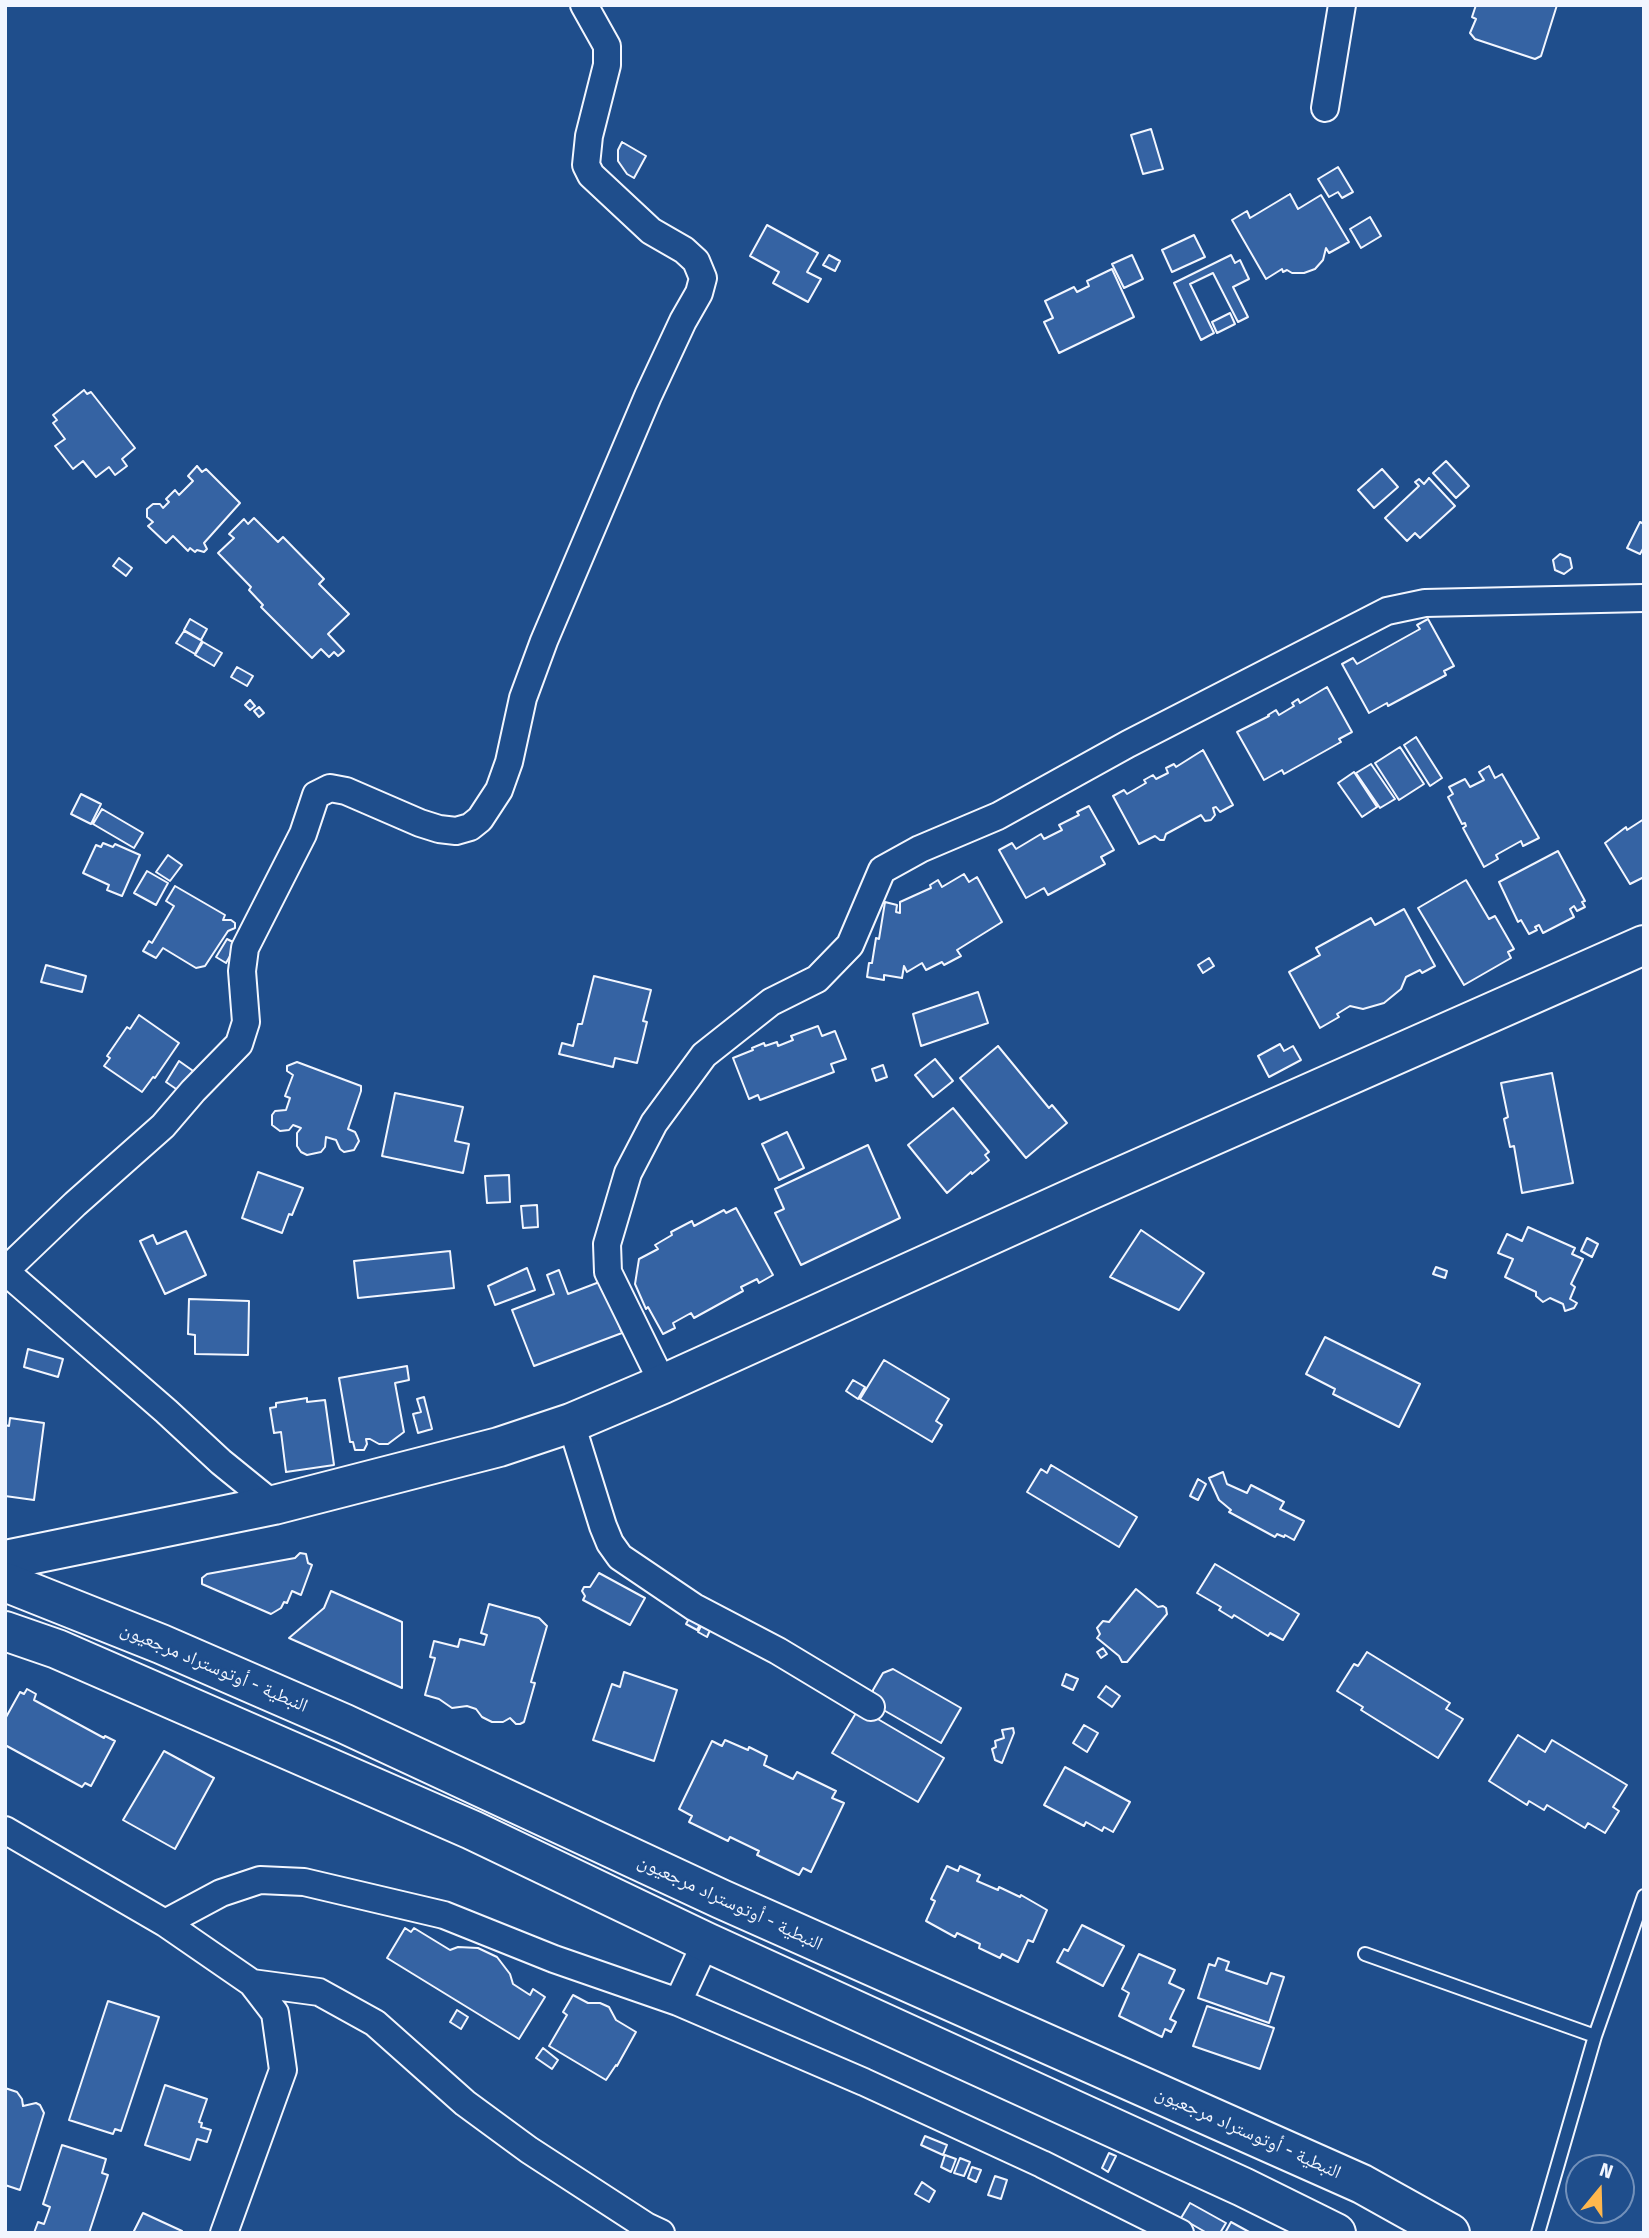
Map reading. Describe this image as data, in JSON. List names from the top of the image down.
{
  "streets": {
    "main road": ["النبطية - أوتوستراد مرجعيون"]
  },
  "north": "top"
}
